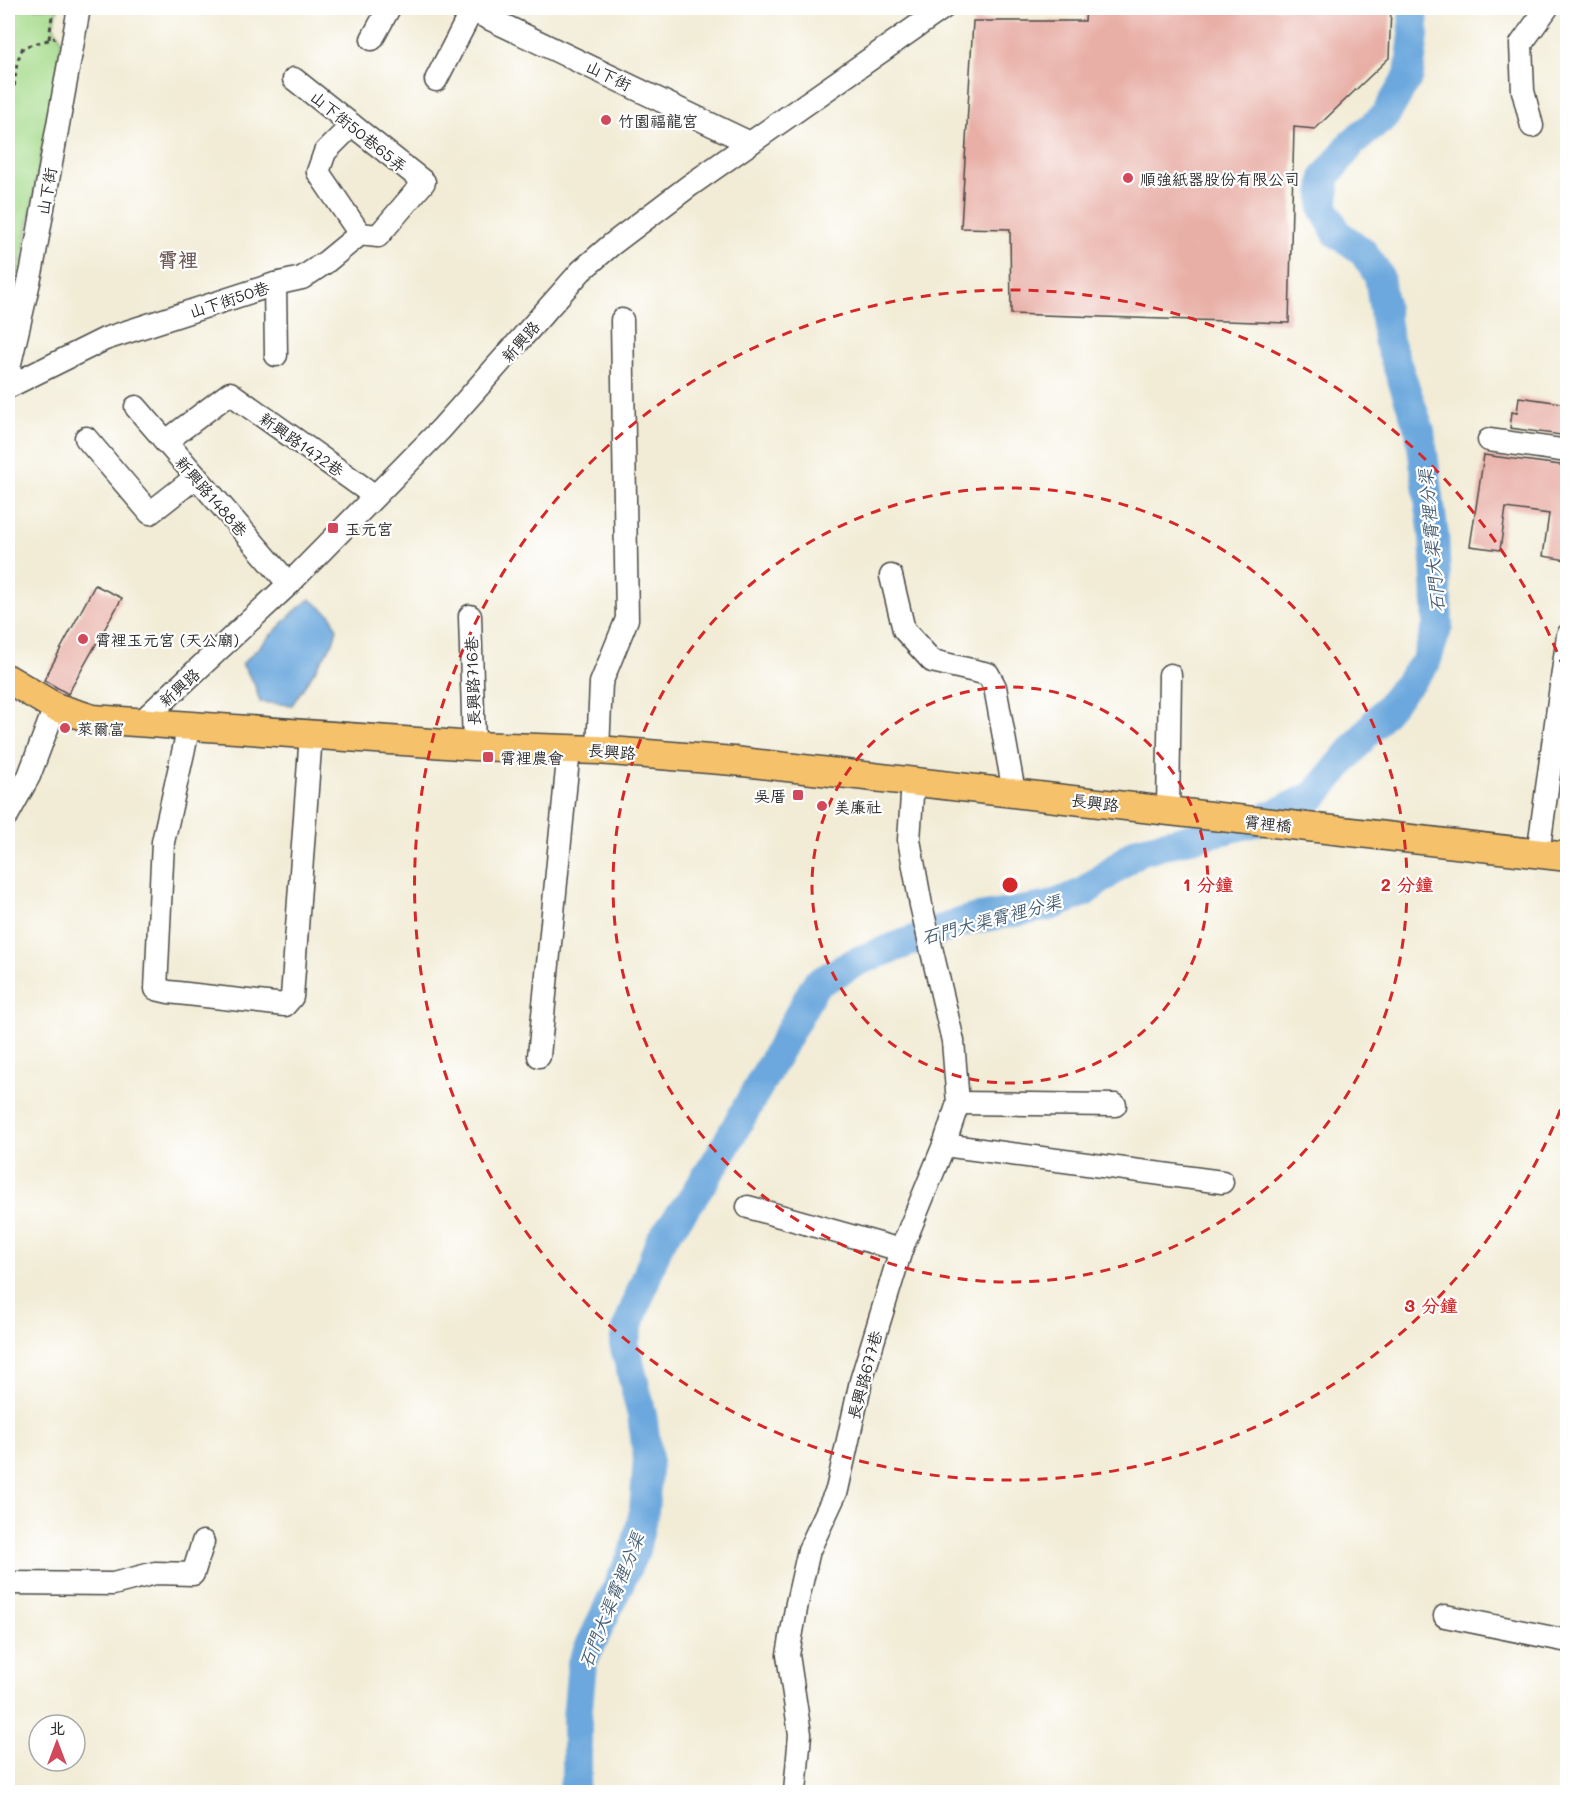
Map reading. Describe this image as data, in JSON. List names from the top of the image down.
{
  "streets": {
    "main road": ["長興路", "霄裡橋"],
    "street": [
      "山下街",
      "山下街50巷65弄",
      "山下街50巷",
      "新興路",
      "新興路1472巷",
      "新興路1488巷",
      "長興路716巷",
      "長興路677巷"
    ]
  },
  "crossings": [
    ["山下街", "新興路"],
    ["山下街50巷65弄", "山下街50巷"],
    ["新興路", "新興路1472巷"],
    ["新興路", "新興路1488巷"],
    ["新興路", "長興路"],
    ["新興路1472巷", "新興路1488巷"],
    ["長興路716巷", "長興路"],
    ["長興路", "霄裡橋"],
    ["長興路", "長興路677巷"]
  ],
  "districts": ["霄裡"],
  "water": ["石門大渠霄裡分渠"],
  "places": {
    "other": [
      "竹園福龍宮",
      "順強紙器股份有限公司",
      "霄裡玉元宮 (天公廟)",
      "萊爾富",
      "美廉社"
    ],
    "transit": ["玉元宮", "霄裡農會", "吳厝"]
  },
  "north": "top",
  "rings": ["1 分鐘", "2 分鐘", "3 分鐘"]
}
